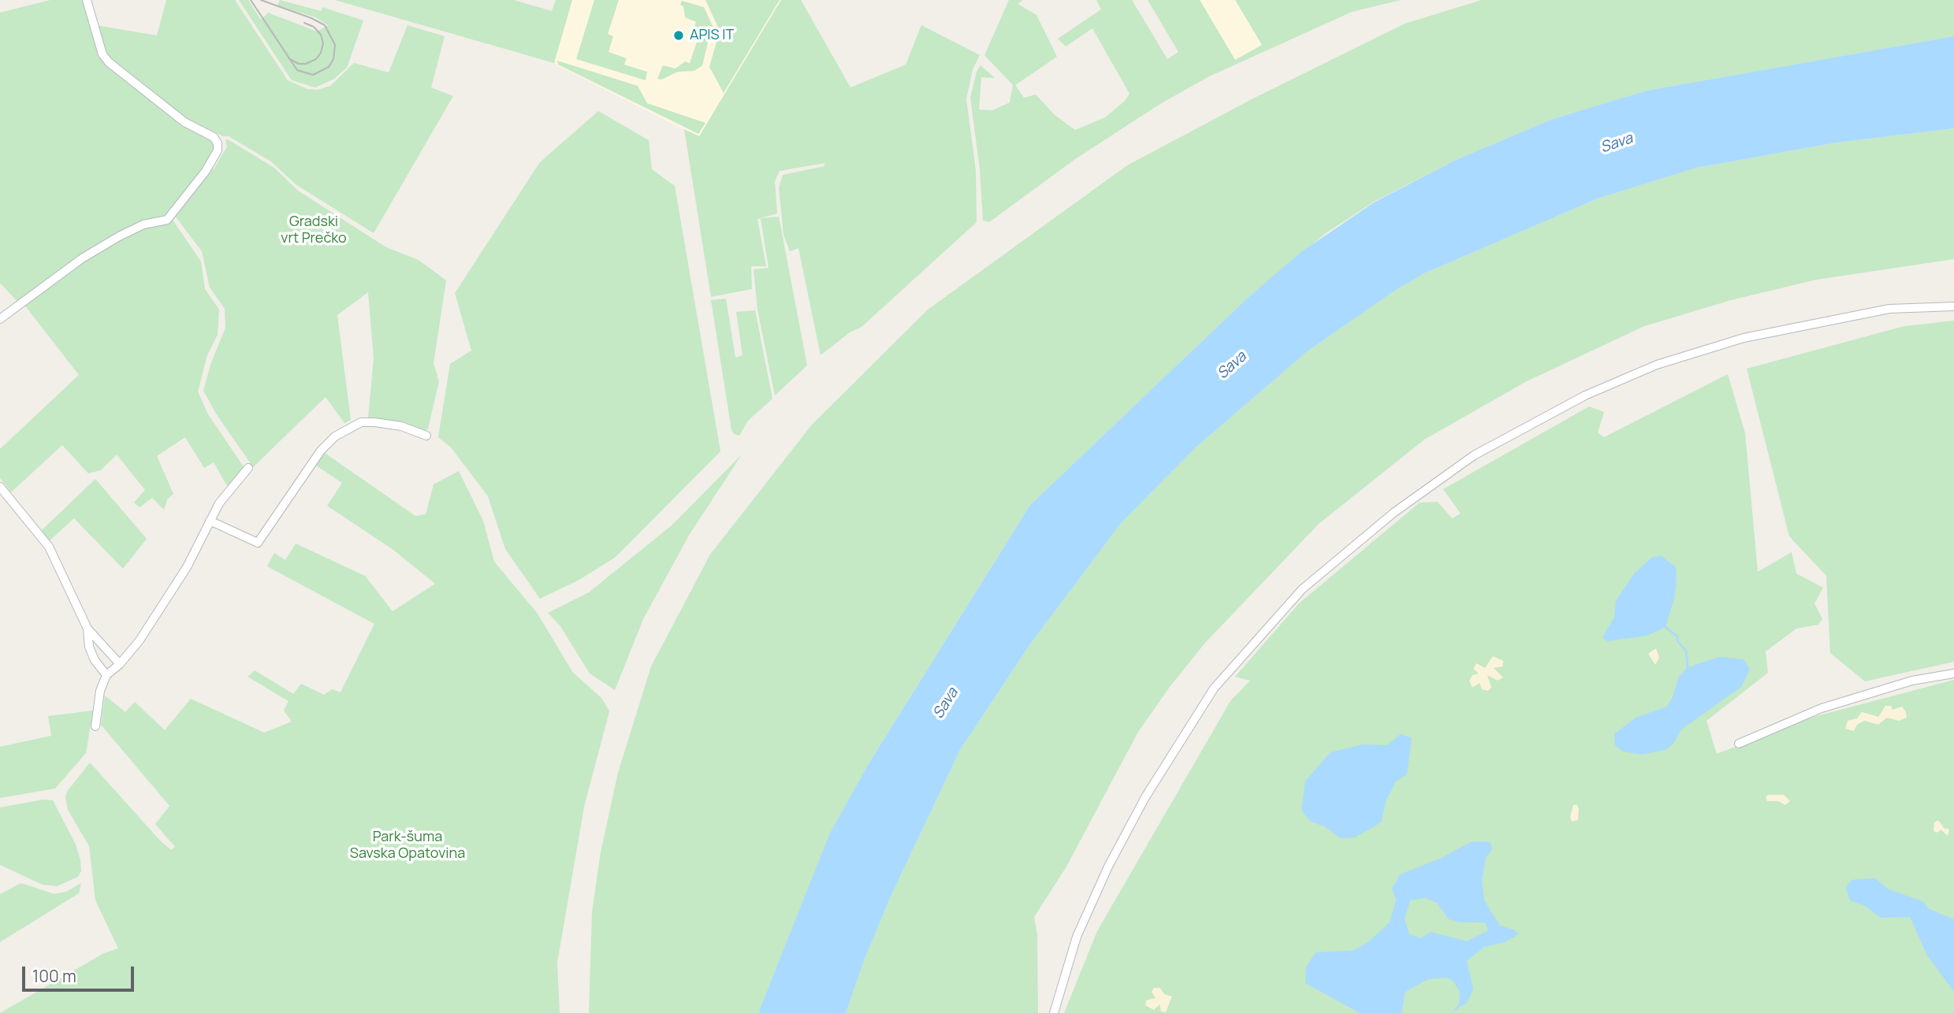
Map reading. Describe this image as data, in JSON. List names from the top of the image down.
{
  "water": ["Sava"],
  "parks": ["Gradski vrt Prečko", "Park-šuma Savska Opatovina"],
  "places": ["APIS IT"],
  "scale_bar": "100 m"
}
